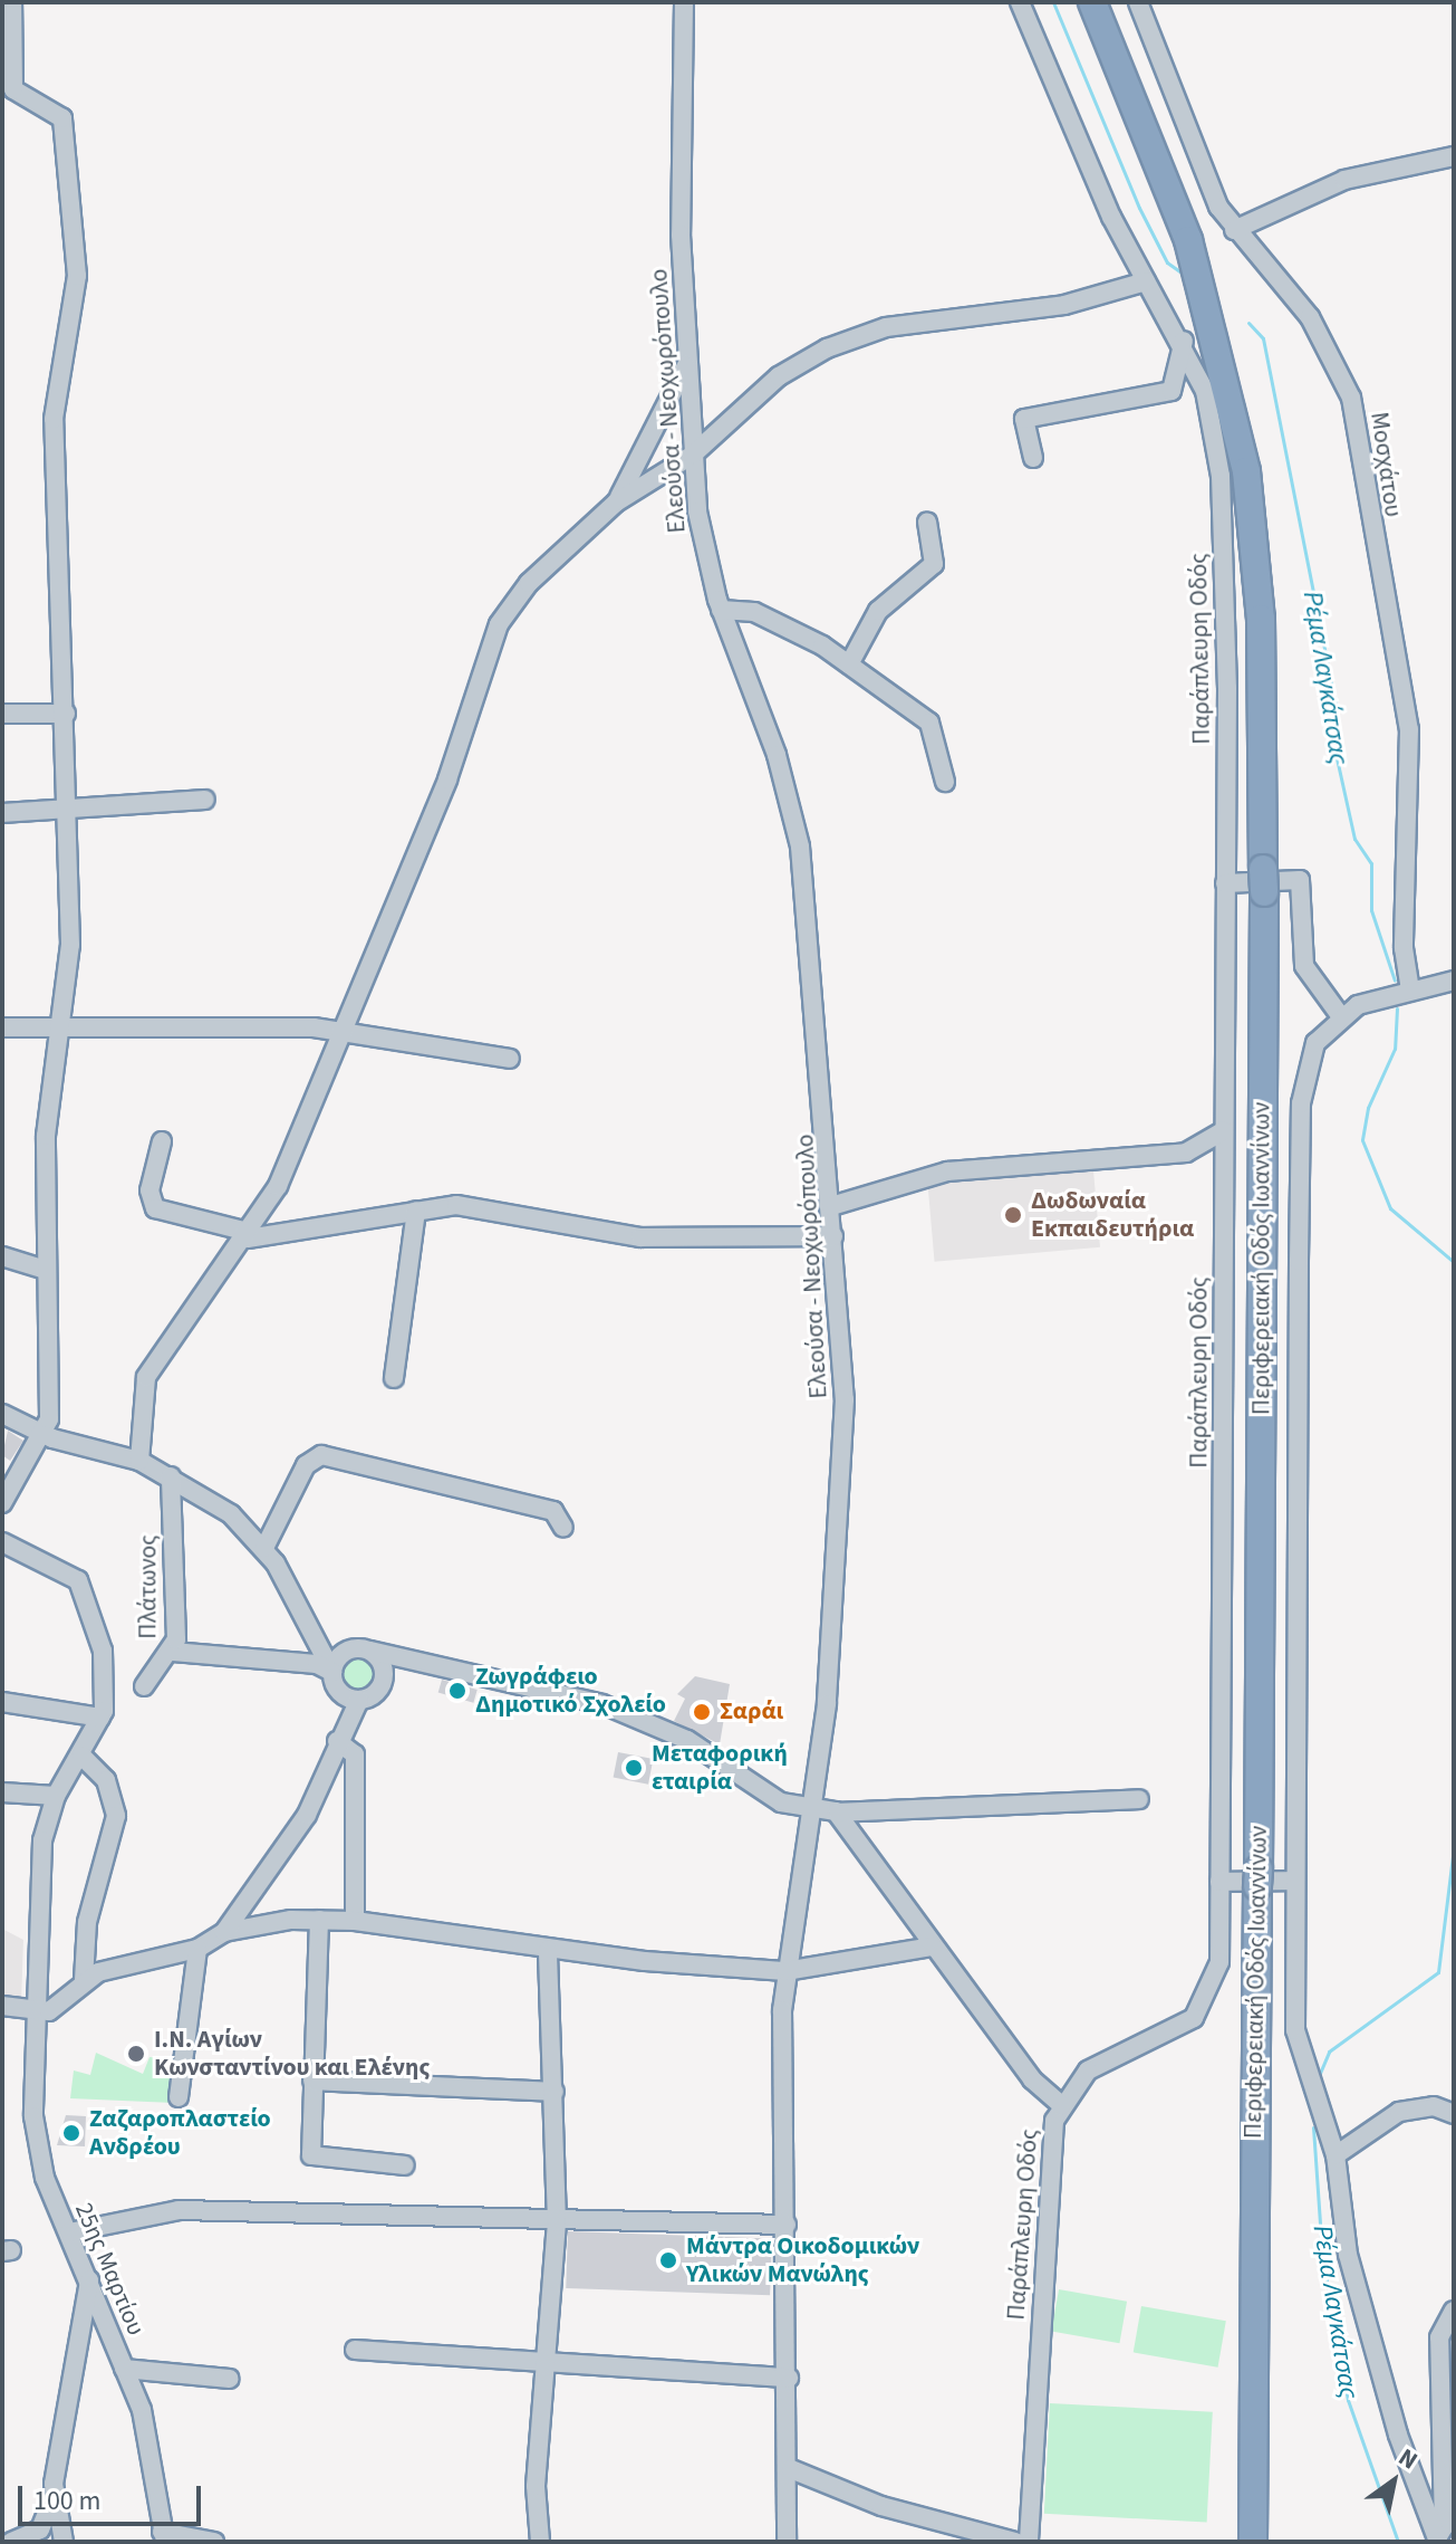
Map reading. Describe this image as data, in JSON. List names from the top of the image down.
{
  "streets": {
    "highway": ["Περιφερειακή Οδός Ιωαννίνων"],
    "street": [
      "Ελεούσα - Νεοχωρόπουλο",
      "Μοσχάτου",
      "Παράπλευρη Οδός",
      "Πλάτωνος",
      "25ης Μαρτίου"
    ]
  },
  "water": ["Ρέμα Λαγκάτσας"],
  "places": [
    "Δωδωναία Εκπαιδευτήρια",
    "Ζωγράφειο Δημοτικό Σχολείο",
    "Σαράι",
    "Μεταφορική εταιρία",
    "Ι.Ν. Αγίων Κωνσταντίνου και Ελένης",
    "Ζαζαροπλαστείο Ανδρέου",
    "Μάντρα Οικοδομικών Υλικών Μανώλης"
  ],
  "scale_bar": "100 m",
  "north": "top right"
}
